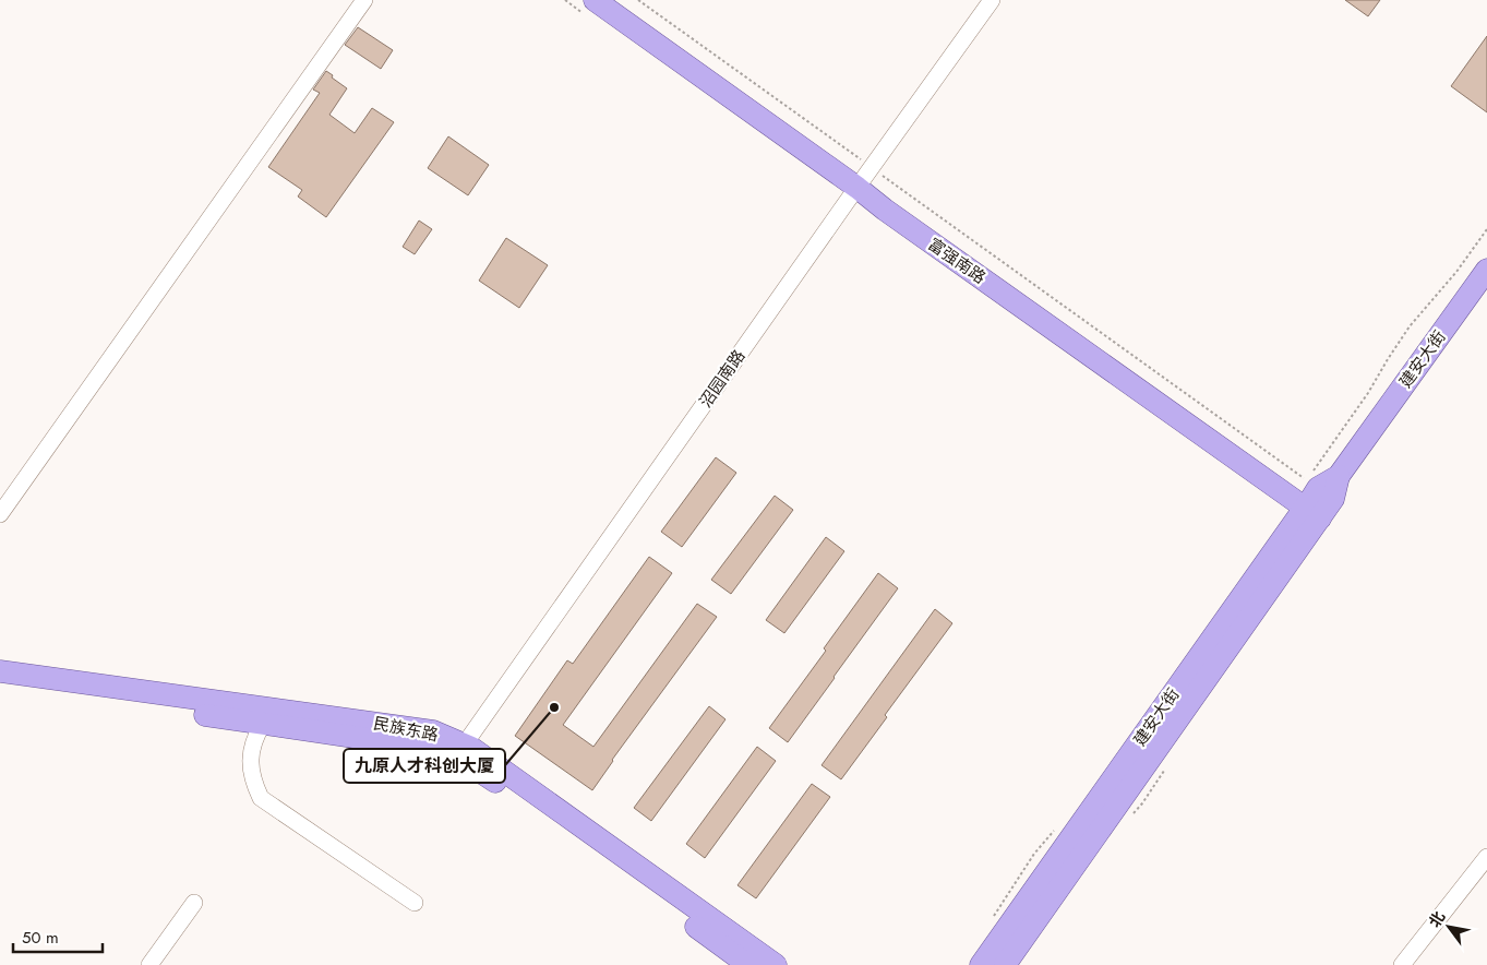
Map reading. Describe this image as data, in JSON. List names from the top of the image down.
{
  "streets": {
    "main road": ["富强南路", "建安大街", "民族东路"],
    "street": ["沼园南路"]
  },
  "crossings": [
    ["富强南路", "建安大街"],
    ["富强南路", "沼园南路"],
    ["沼园南路", "民族东路"]
  ],
  "places": ["九原人才科创大厦"],
  "scale_bar": "50 m",
  "north": "top left"
}
